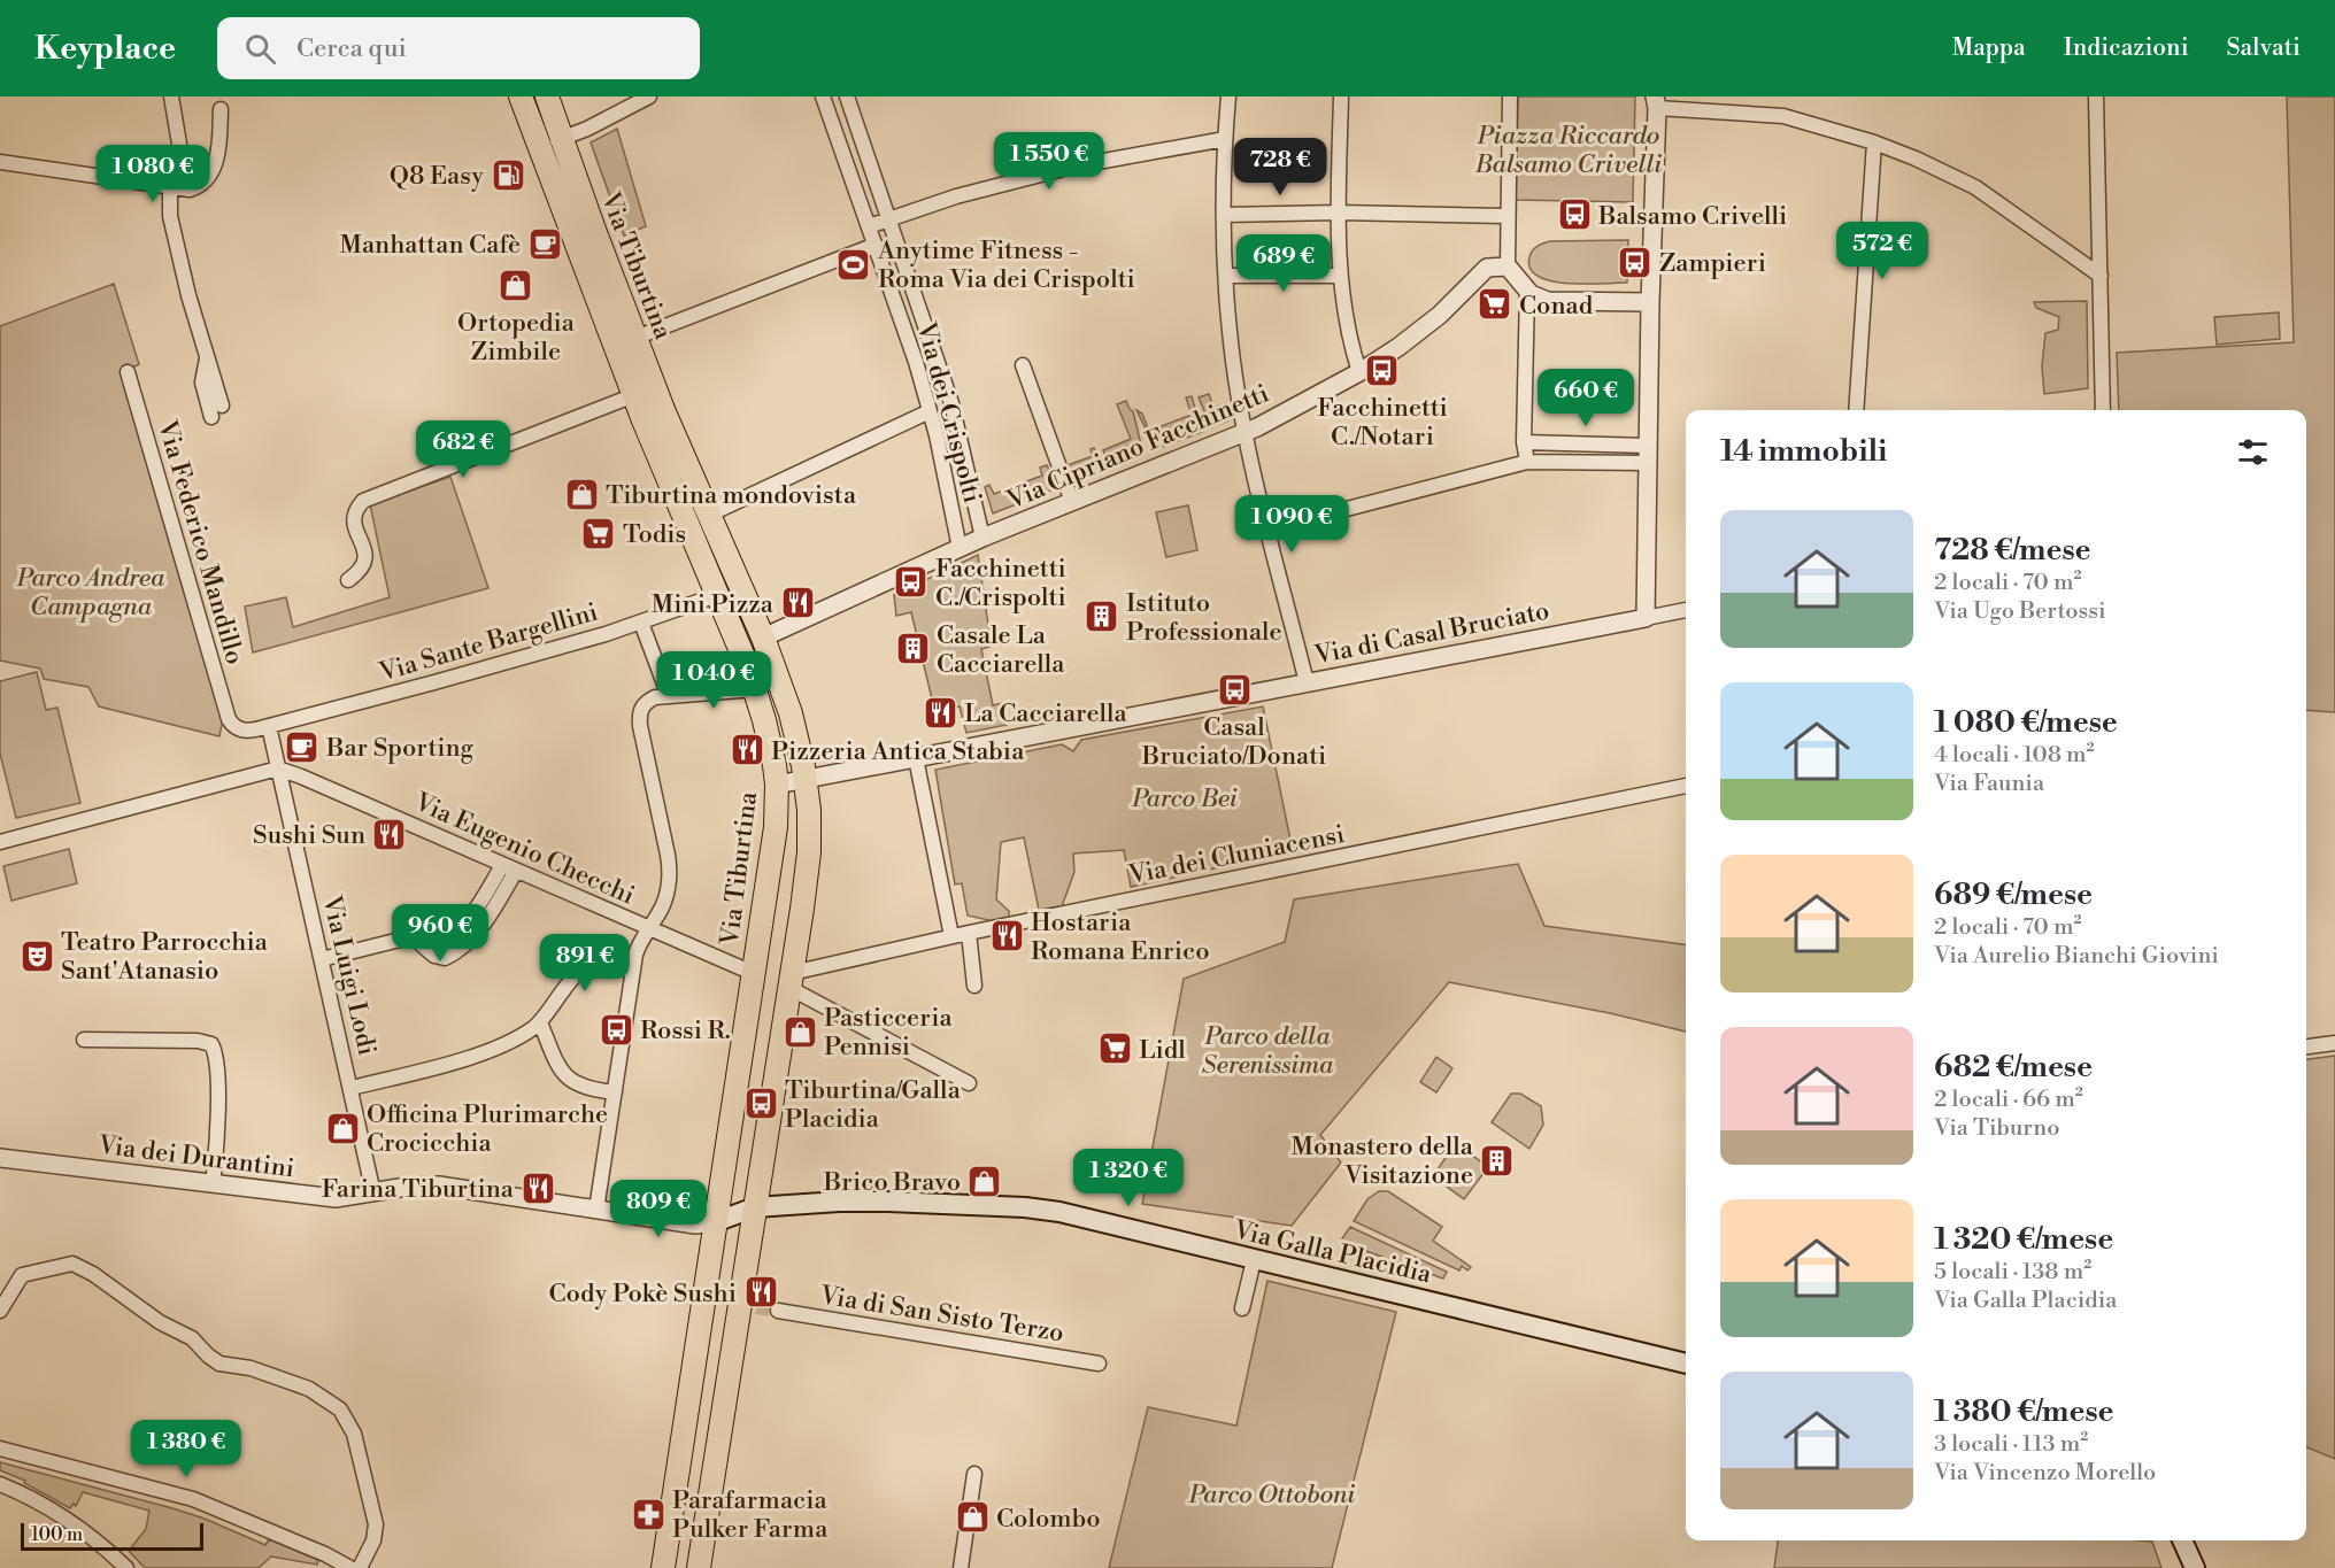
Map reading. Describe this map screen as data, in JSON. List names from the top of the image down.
{
  "streets": {
    "main road": ["Via Tiburtina", "Via Galla Placidia"],
    "street": [
      "Via dei Crispolti",
      "Via Cipriano Facchinetti",
      "Via Federico Mandillo",
      "Via di Casal Bruciato",
      "Via Sante Bargellini",
      "Via Eugenio Checchi",
      "Via dei Cluniacensi",
      "Via Luigi Lodi",
      "Via dei Durantini",
      "Via di San Sisto Terzo"
    ]
  },
  "crossings": [
    ["Via Tiburtina", "Via Cipriano Facchinetti"],
    ["Via Tiburtina", "Via di Casal Bruciato"],
    ["Via Tiburtina", "Via Sante Bargellini"],
    ["Via Tiburtina", "Via Eugenio Checchi"],
    ["Via Tiburtina", "Via dei Cluniacensi"],
    ["Via Tiburtina", "Via dei Durantini"],
    ["Via Tiburtina", "Via Galla Placidia"],
    ["Via dei Crispolti", "Via Cipriano Facchinetti"],
    ["Via Federico Mandillo", "Via Sante Bargellini"],
    ["Via Sante Bargellini", "Via Luigi Lodi"],
    ["Via Eugenio Checchi", "Via Luigi Lodi"],
    ["Via Luigi Lodi", "Via dei Durantini"]
  ],
  "parks": [
    "Piazza Riccardo Balsamo Crivelli",
    "Parco Andrea Campagna",
    "Parco Bei",
    "Parco della Serenissima",
    "Parco Ottoboni"
  ],
  "places": {
    "fuel station": ["Q8 Easy"],
    "bus stop": [
      "Balsamo Crivelli",
      "Zampieri",
      "Facchinetti C./Notari",
      "Facchinetti C./Crispolti",
      "Casal Bruciato/Donati",
      "Rossi R.",
      "Tiburtina/Galla Placidia"
    ],
    "cafe": ["Manhattan Cafè", "Bar Sporting"],
    "sports": ["Anytime Fitness - Roma Via dei Crispolti"],
    "shop": [
      "Ortopedia Zimbile",
      "Tiburtina mondovista",
      "Pasticceria Pennisi",
      "Officina Plurimarche Crocicchia",
      "Brico Bravo",
      "Colombo"
    ],
    "supermarket": ["Conad", "Todis", "Lidl"],
    "restaurant": [
      "Mini Pizza",
      "La Cacciarella",
      "Pizzeria Antica Stabia",
      "Sushi Sun",
      "Hostaria Romana Enrico",
      "Farina Tiburtina",
      "Cody Pokè Sushi"
    ],
    "building": ["Istituto Professionale", "Casale La Cacciarella", "Monastero della Visitazione"],
    "theatre": ["Teatro Parrocchia Sant'Atanasio"],
    "pharmacy": ["Parafarmacia Pulker Farma"]
  },
  "scale_bar": "100 m",
  "page": {
    "header": "Keyplace",
    "search": "Cerca qui",
    "nav": ["Mappa", "Indicazioni", "Salvati"],
    "price": [
      "1 550 €",
      "728 €",
      "1 080 €",
      "572 €",
      "689 €",
      "660 €",
      "682 €",
      "1 090 €",
      "1 040 €",
      "960 €",
      "891 €",
      "1 320 €",
      "809 €",
      "1 380 €"
    ],
    "heading": "14 immobili",
    "list": [
      {
        "name": "728 €/mese",
        "note": "2 locali · 70 m² · Via Ugo Bertossi"
      },
      {
        "name": "1 080 €/mese",
        "note": "4 locali · 108 m² · Via Faunia"
      },
      {
        "name": "689 €/mese",
        "note": "2 locali · 70 m² · Via Aurelio Bianchi Giovini"
      },
      {
        "name": "682 €/mese",
        "note": "2 locali · 66 m² · Via Tiburno"
      },
      {
        "name": "1 320 €/mese",
        "note": "5 locali · 138 m² · Via Galla Placidia"
      },
      {
        "name": "1 380 €/mese",
        "note": "3 locali · 113 m² · Via Vincenzo Morello"
      }
    ],
    "scale": "100 m"
  }
}
